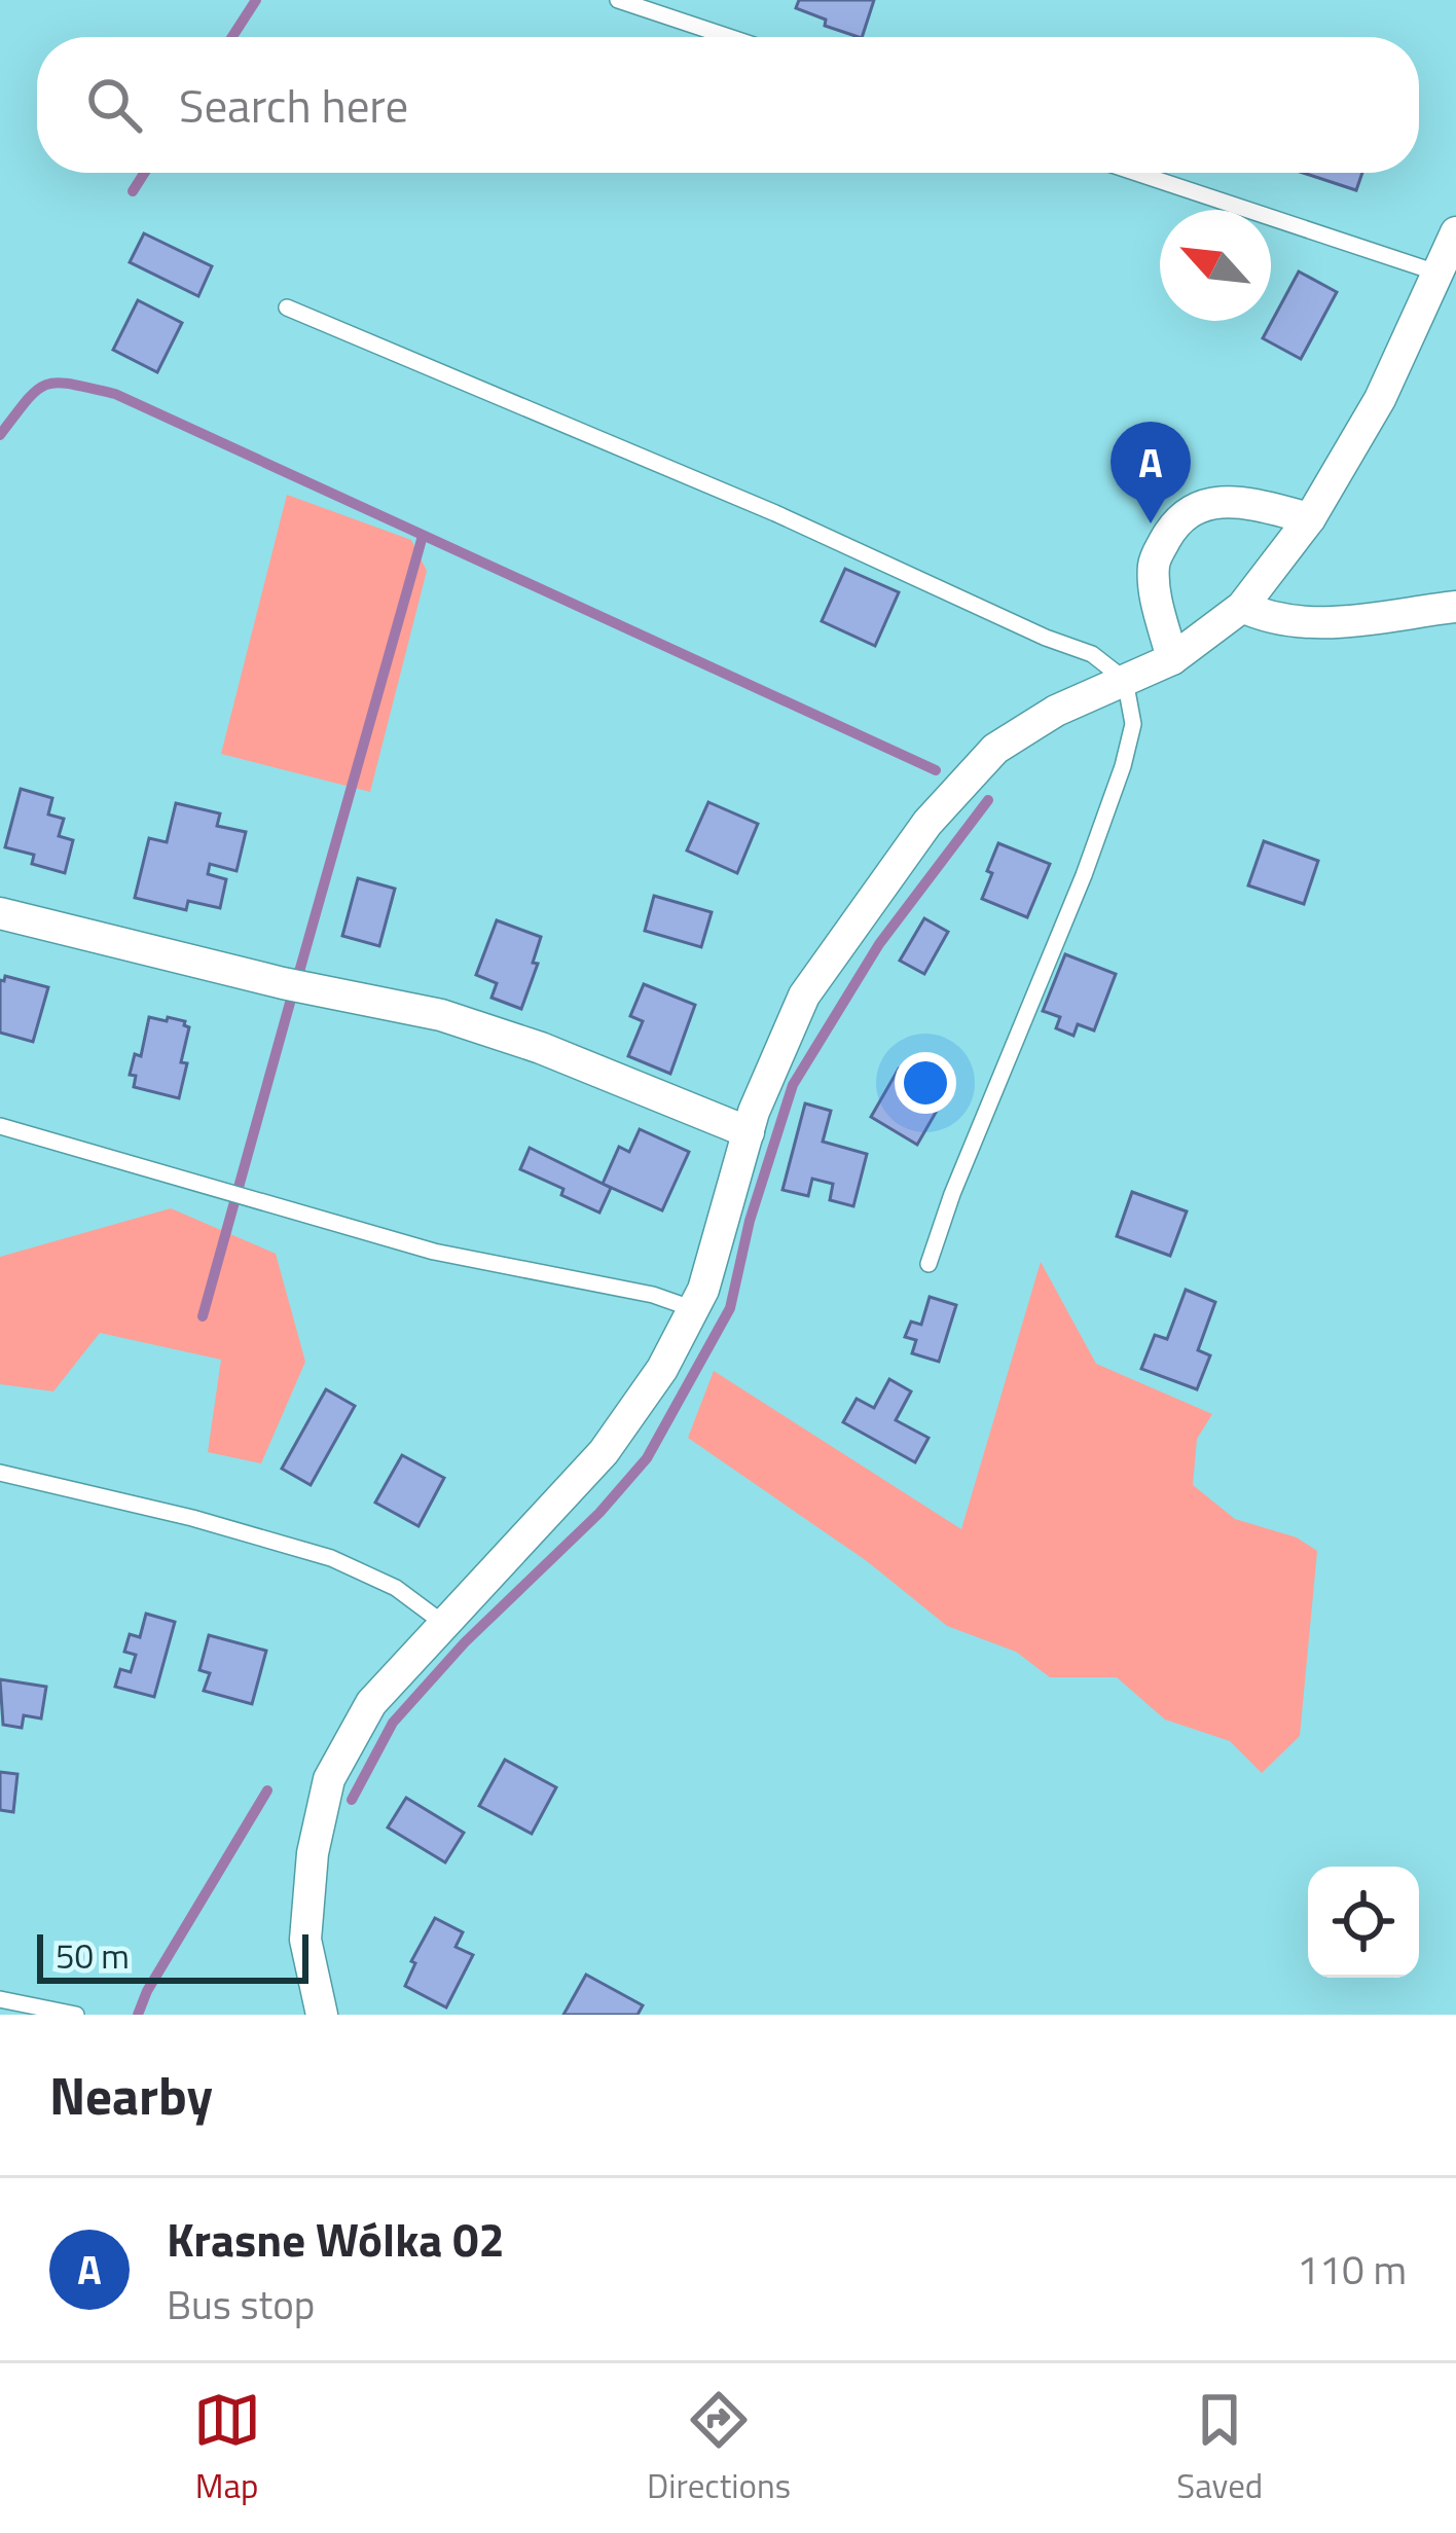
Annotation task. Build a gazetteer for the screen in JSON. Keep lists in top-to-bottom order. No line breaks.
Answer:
{"scale_bar":"50 m","north":"top left","page":{"search":"Search here","pins":"A","scale":"50 m","heading":"Nearby","list":[{"mark":"A","name":"Krasne Wólka 02","note":"Bus stop","value":"110 m"}],"nav":["Map","Directions","Saved"]}}
